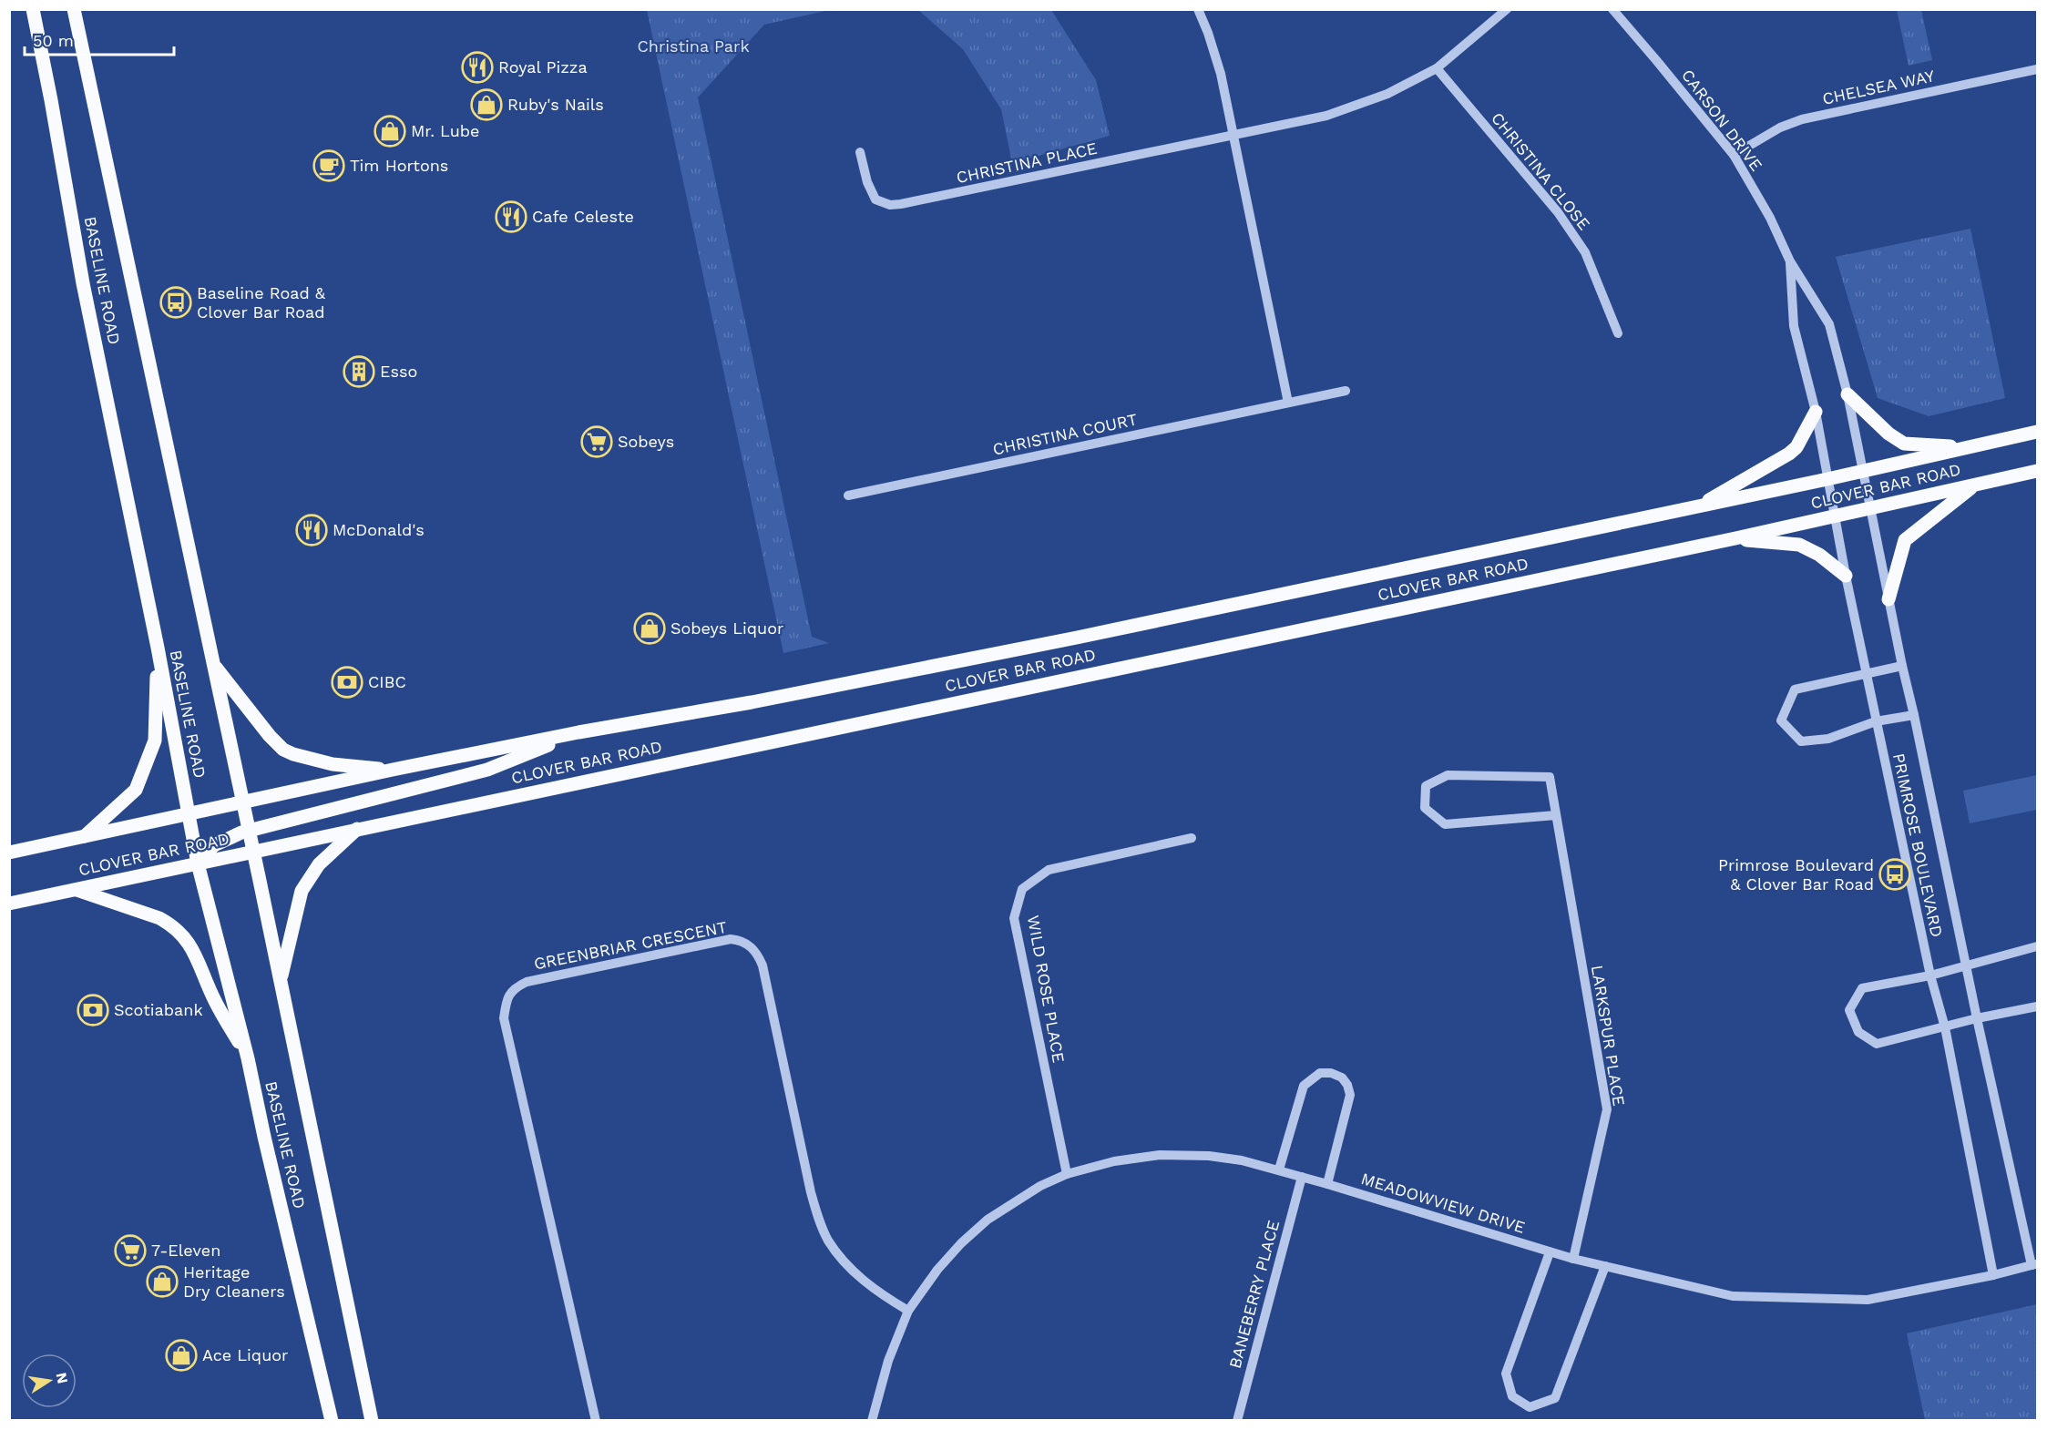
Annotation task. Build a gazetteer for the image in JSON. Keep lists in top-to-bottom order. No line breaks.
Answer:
{"streets":{"main road":["BASELINE ROAD","CLOVER BAR ROAD"],"street":["CHELSEA WAY","CARSON DRIVE","CHRISTINA PLACE","CHRISTINA CLOSE","CHRISTINA COURT","PRIMROSE BOULEVARD","GREENBRIAR CRESCENT","WILD ROSE PLACE","LARKSPUR PLACE","MEADOWVIEW DRIVE","BANEBERRY PLACE"]},"crossings":[["CHELSEA WAY","CARSON DRIVE"],["CARSON DRIVE","CLOVER BAR ROAD"],["CARSON DRIVE","PRIMROSE BOULEVARD"],["CHRISTINA PLACE","CHRISTINA CLOSE"],["BASELINE ROAD","CLOVER BAR ROAD"],["CLOVER BAR ROAD","PRIMROSE BOULEVARD"],["PRIMROSE BOULEVARD","MEADOWVIEW DRIVE"],["GREENBRIAR CRESCENT","MEADOWVIEW DRIVE"],["WILD ROSE PLACE","MEADOWVIEW DRIVE"],["LARKSPUR PLACE","MEADOWVIEW DRIVE"],["MEADOWVIEW DRIVE","BANEBERRY PLACE"]],"parks":["Christina Park"],"places":{"restaurant":["Royal Pizza","Cafe Celeste","McDonald's"],"shop":["Ruby's Nails","Mr. Lube","Sobeys Liquor","Heritage Dry Cleaners","Ace Liquor"],"cafe":["Tim Hortons"],"bus stop":["Baseline Road & Clover Bar Road","Primrose Boulevard & Clover Bar Road"],"building":["Esso"],"supermarket":["Sobeys","7-Eleven"],"bank":["CIBC","Scotiabank"]},"scale_bar":"50 m","north":"right"}
